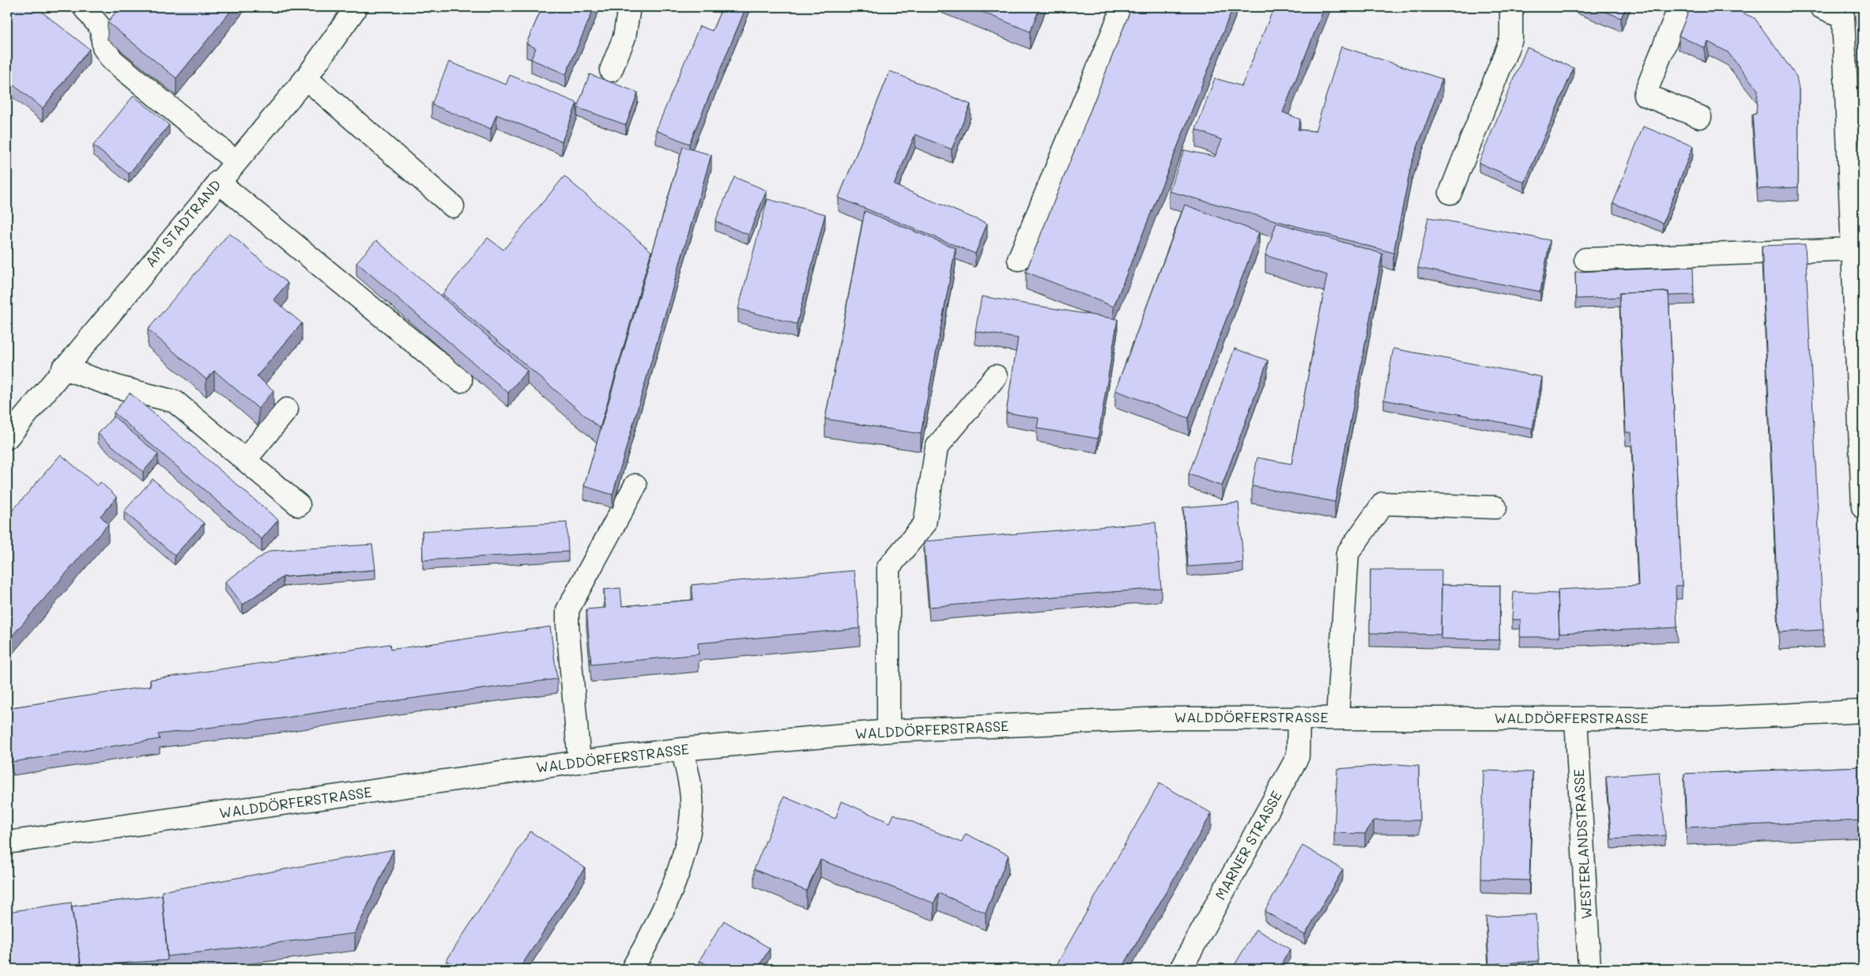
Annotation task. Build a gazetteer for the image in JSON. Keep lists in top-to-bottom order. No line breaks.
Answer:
{"streets":{"street":["AM STADTRAND","WALDDÖRFERSTRASSE","WESTERLANDSTRASSE","MARNER STRASSE"]},"crossings":[["WALDDÖRFERSTRASSE","WESTERLANDSTRASSE"],["WALDDÖRFERSTRASSE","MARNER STRASSE"]]}
